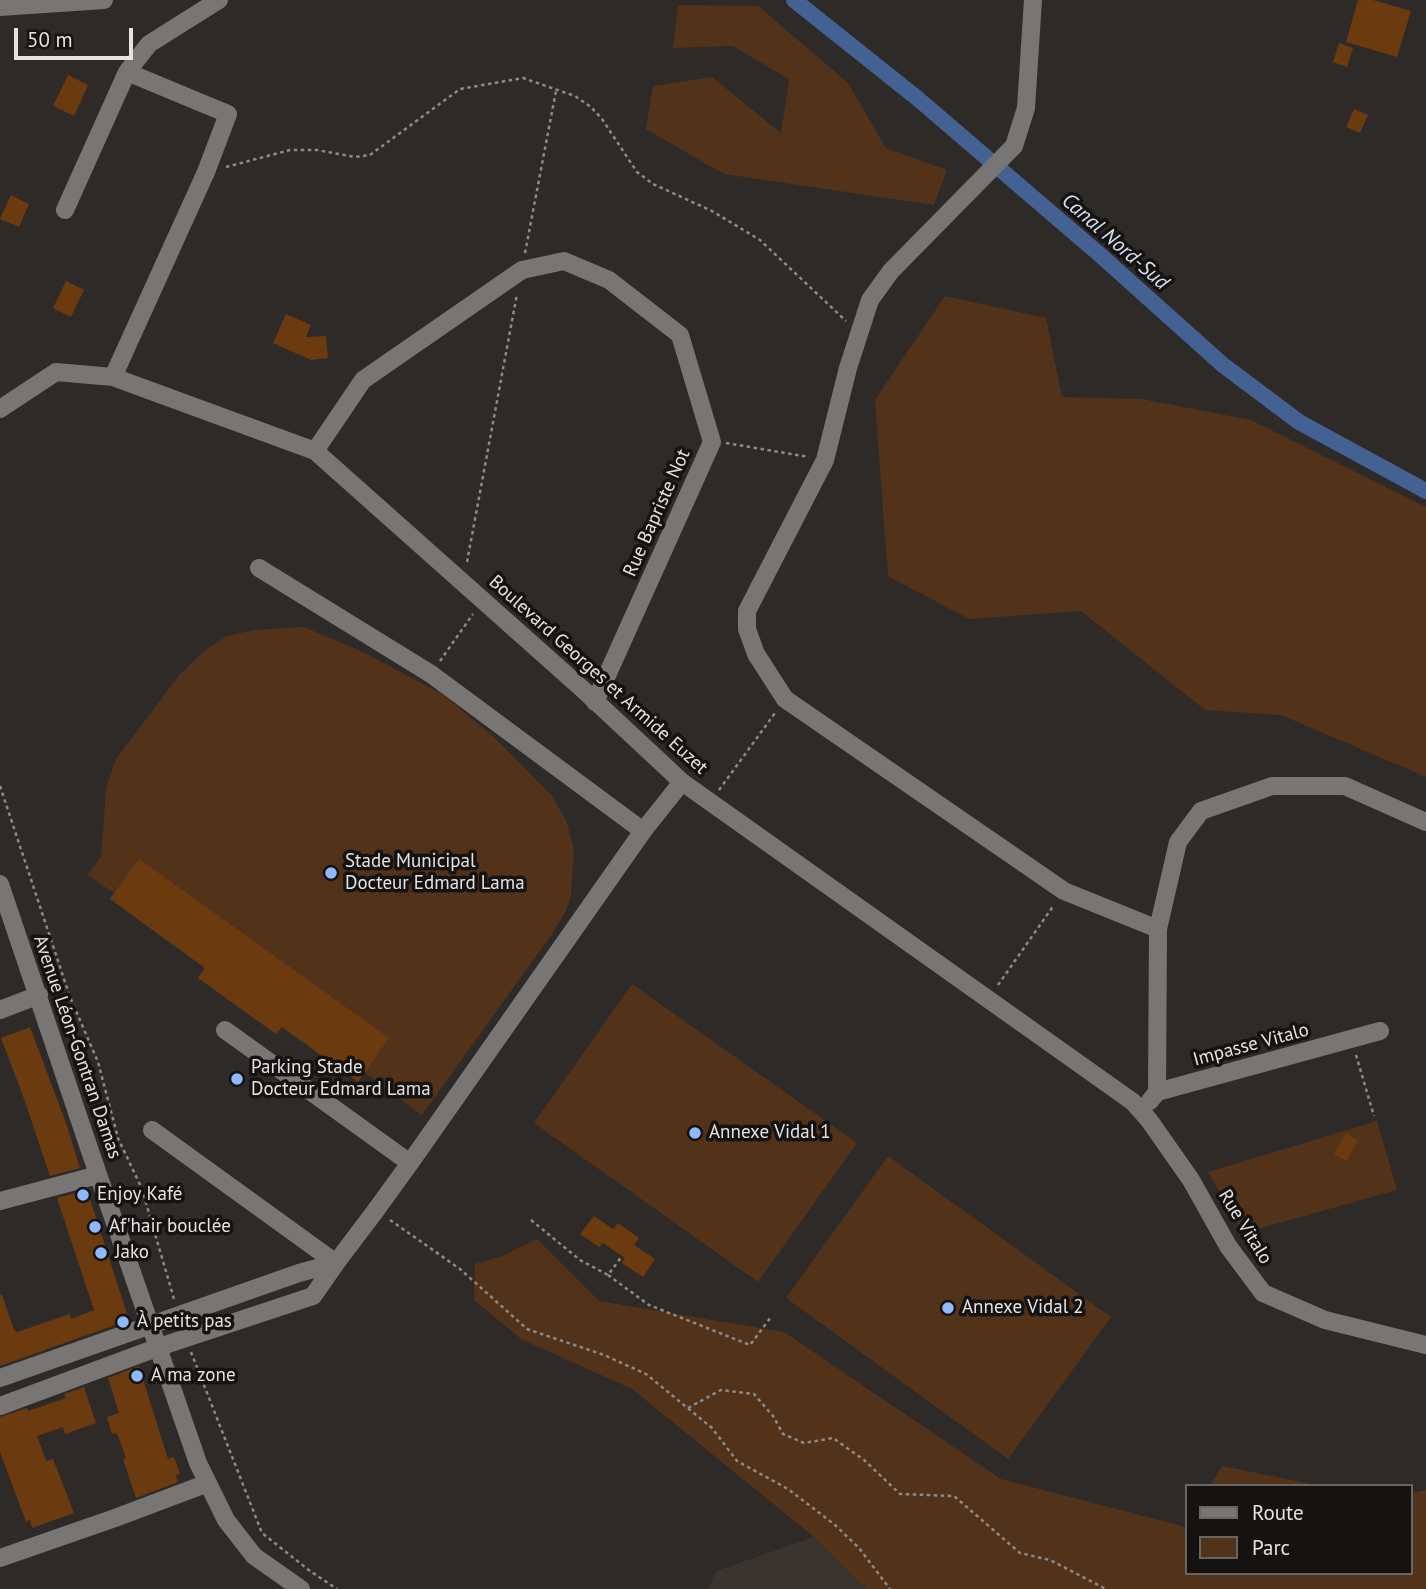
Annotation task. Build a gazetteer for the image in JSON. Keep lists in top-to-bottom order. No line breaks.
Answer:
{"streets":{"street":["Rue Bapriste Not","Boulevard Georges et Armide Euzet","Impasse Vitalo","Avenue Léon-Gontran Damas","Rue Vitalo"]},"crossings":[["Rue Bapriste Not","Boulevard Georges et Armide Euzet"],["Boulevard Georges et Armide Euzet","Rue Vitalo"]],"water":["Canal Nord-Sud"],"places":["Stade Municipal Docteur Edmard Lama","Parking Stade Docteur Edmard Lama","Annexe Vidal 1","Enjoy Kafé","Af'hair bouclée","Jako","Annexe Vidal 2","À petits pas","A ma zone"],"legend":["Route","Parc"],"scale_bar":"50 m"}
